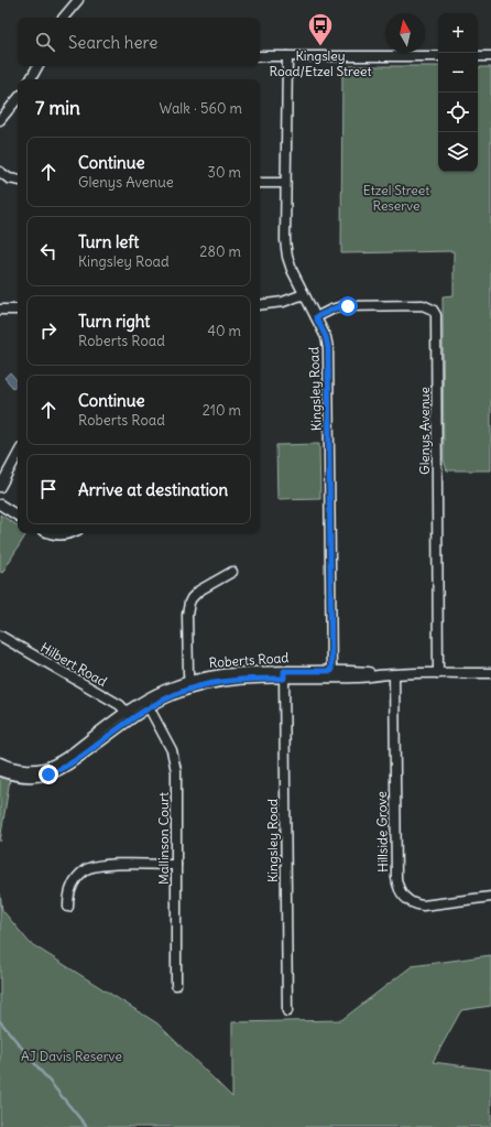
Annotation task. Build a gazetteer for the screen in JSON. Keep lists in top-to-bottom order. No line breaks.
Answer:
{"streets":{"street":["Kingsley Road","Glenys Avenue","Roberts Road","Hilbert Road","Hillside Grove","Mallinson Court"]},"crossings":[["Kingsley Road","Glenys Avenue"],["Kingsley Road","Roberts Road"],["Glenys Avenue","Roberts Road"],["Roberts Road","Hilbert Road"],["Roberts Road","Hillside Grove"],["Roberts Road","Mallinson Court"]],"parks":["Etzel Street Reserve","AJ Davis Reserve"],"places":{"bus stop":["Kingsley Road/Etzel Street"]},"north":"top","page":{"map_buttons":["+","−"],"search":"Search here","heading":["7 min","Walk · 560 m"],"list":[["Continue","Glenys Avenue","30 m"],["Turn left","Kingsley Road","280 m"],["Turn right","Roberts Road","40 m"],["Continue","Roberts Road","210 m"],"Arrive at destination"]}}
